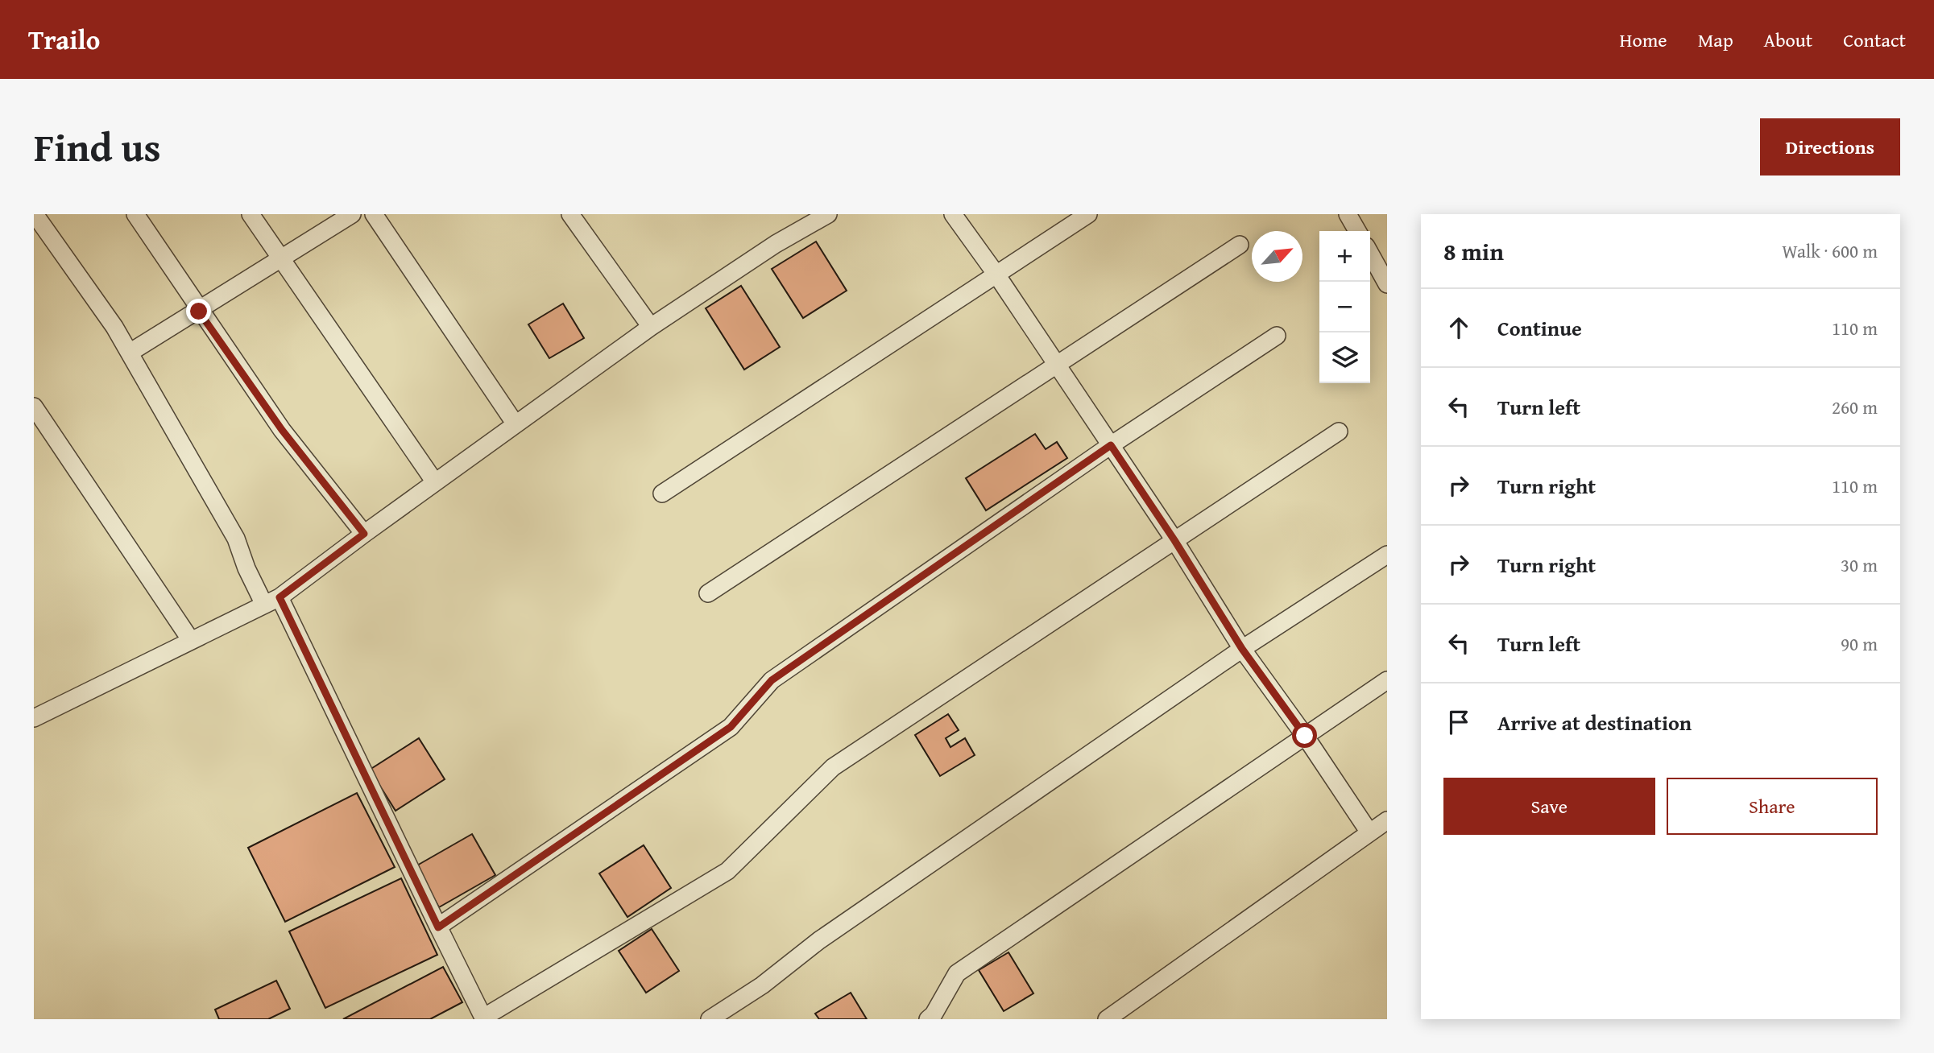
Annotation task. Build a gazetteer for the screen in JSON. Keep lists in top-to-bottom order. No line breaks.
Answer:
{"north":"top right","page":{"header":"Trailo","nav":["Home","Map","About","Contact"],"title":"Find us","buttons":["Directions",["Save","Share"]],"heading":["8 min","Walk · 600 m"],"map_buttons":["+","−"],"list":[["Continue","110 m"],["Turn left","260 m"],["Turn right","110 m"],["Turn right","30 m"],["Turn left","90 m"],"Arrive at destination"]}}
